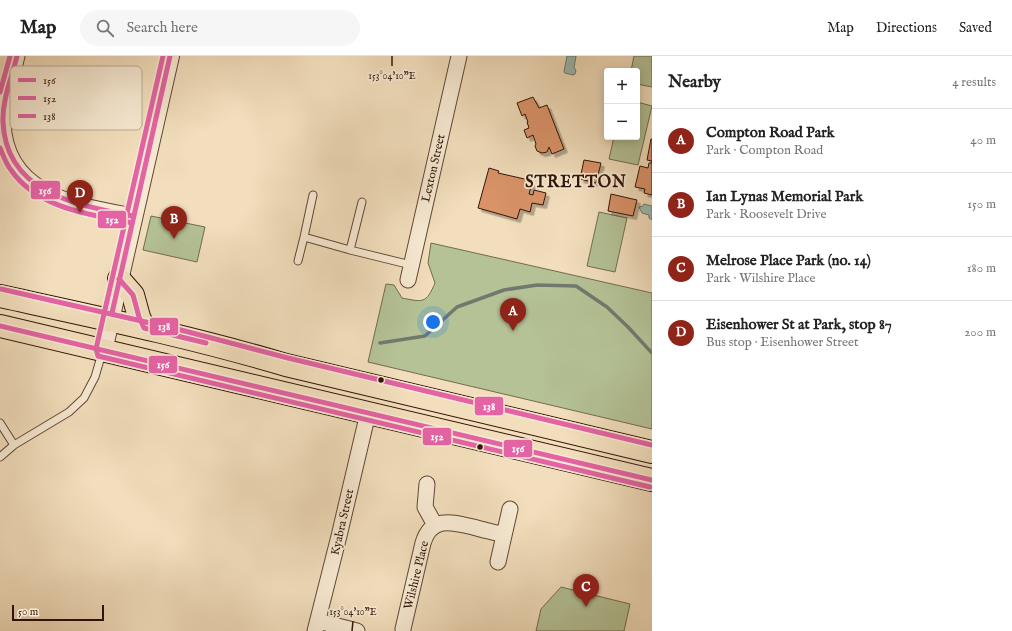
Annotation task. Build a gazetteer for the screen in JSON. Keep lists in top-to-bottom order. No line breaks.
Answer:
{"streets":{"street":["Lexton Street","Kyabra Street","Wilshire Place"]},"districts":["STRETTON"],"lines":["transit line 156","transit line 152","transit line 138"],"legend":["156","152","138"],"scale_bar":"50 m","page":{"header":"Map","search":"Search here","nav":["Map","Directions","Saved"],"heading":["Nearby","4 results"],"map_buttons":["+","−"],"list":[{"mark":"A","name":"Compton Road Park","note":"Park · Compton Road","value":"40 m"},{"mark":"B","name":"Ian Lynas Memorial Park","note":"Park · Roosevelt Drive","value":"150 m"},{"mark":"C","name":"Melrose Place Park (no. 14)","note":"Park · Wilshire Place","value":"180 m"},{"mark":"D","name":"Eisenhower St at Park, stop 87","note":"Bus stop · Eisenhower Street","value":"200 m"}],"pins":["D","B","A","C"],"scale":"50 m"},"coordinates":["153°04'10\"E"]}
